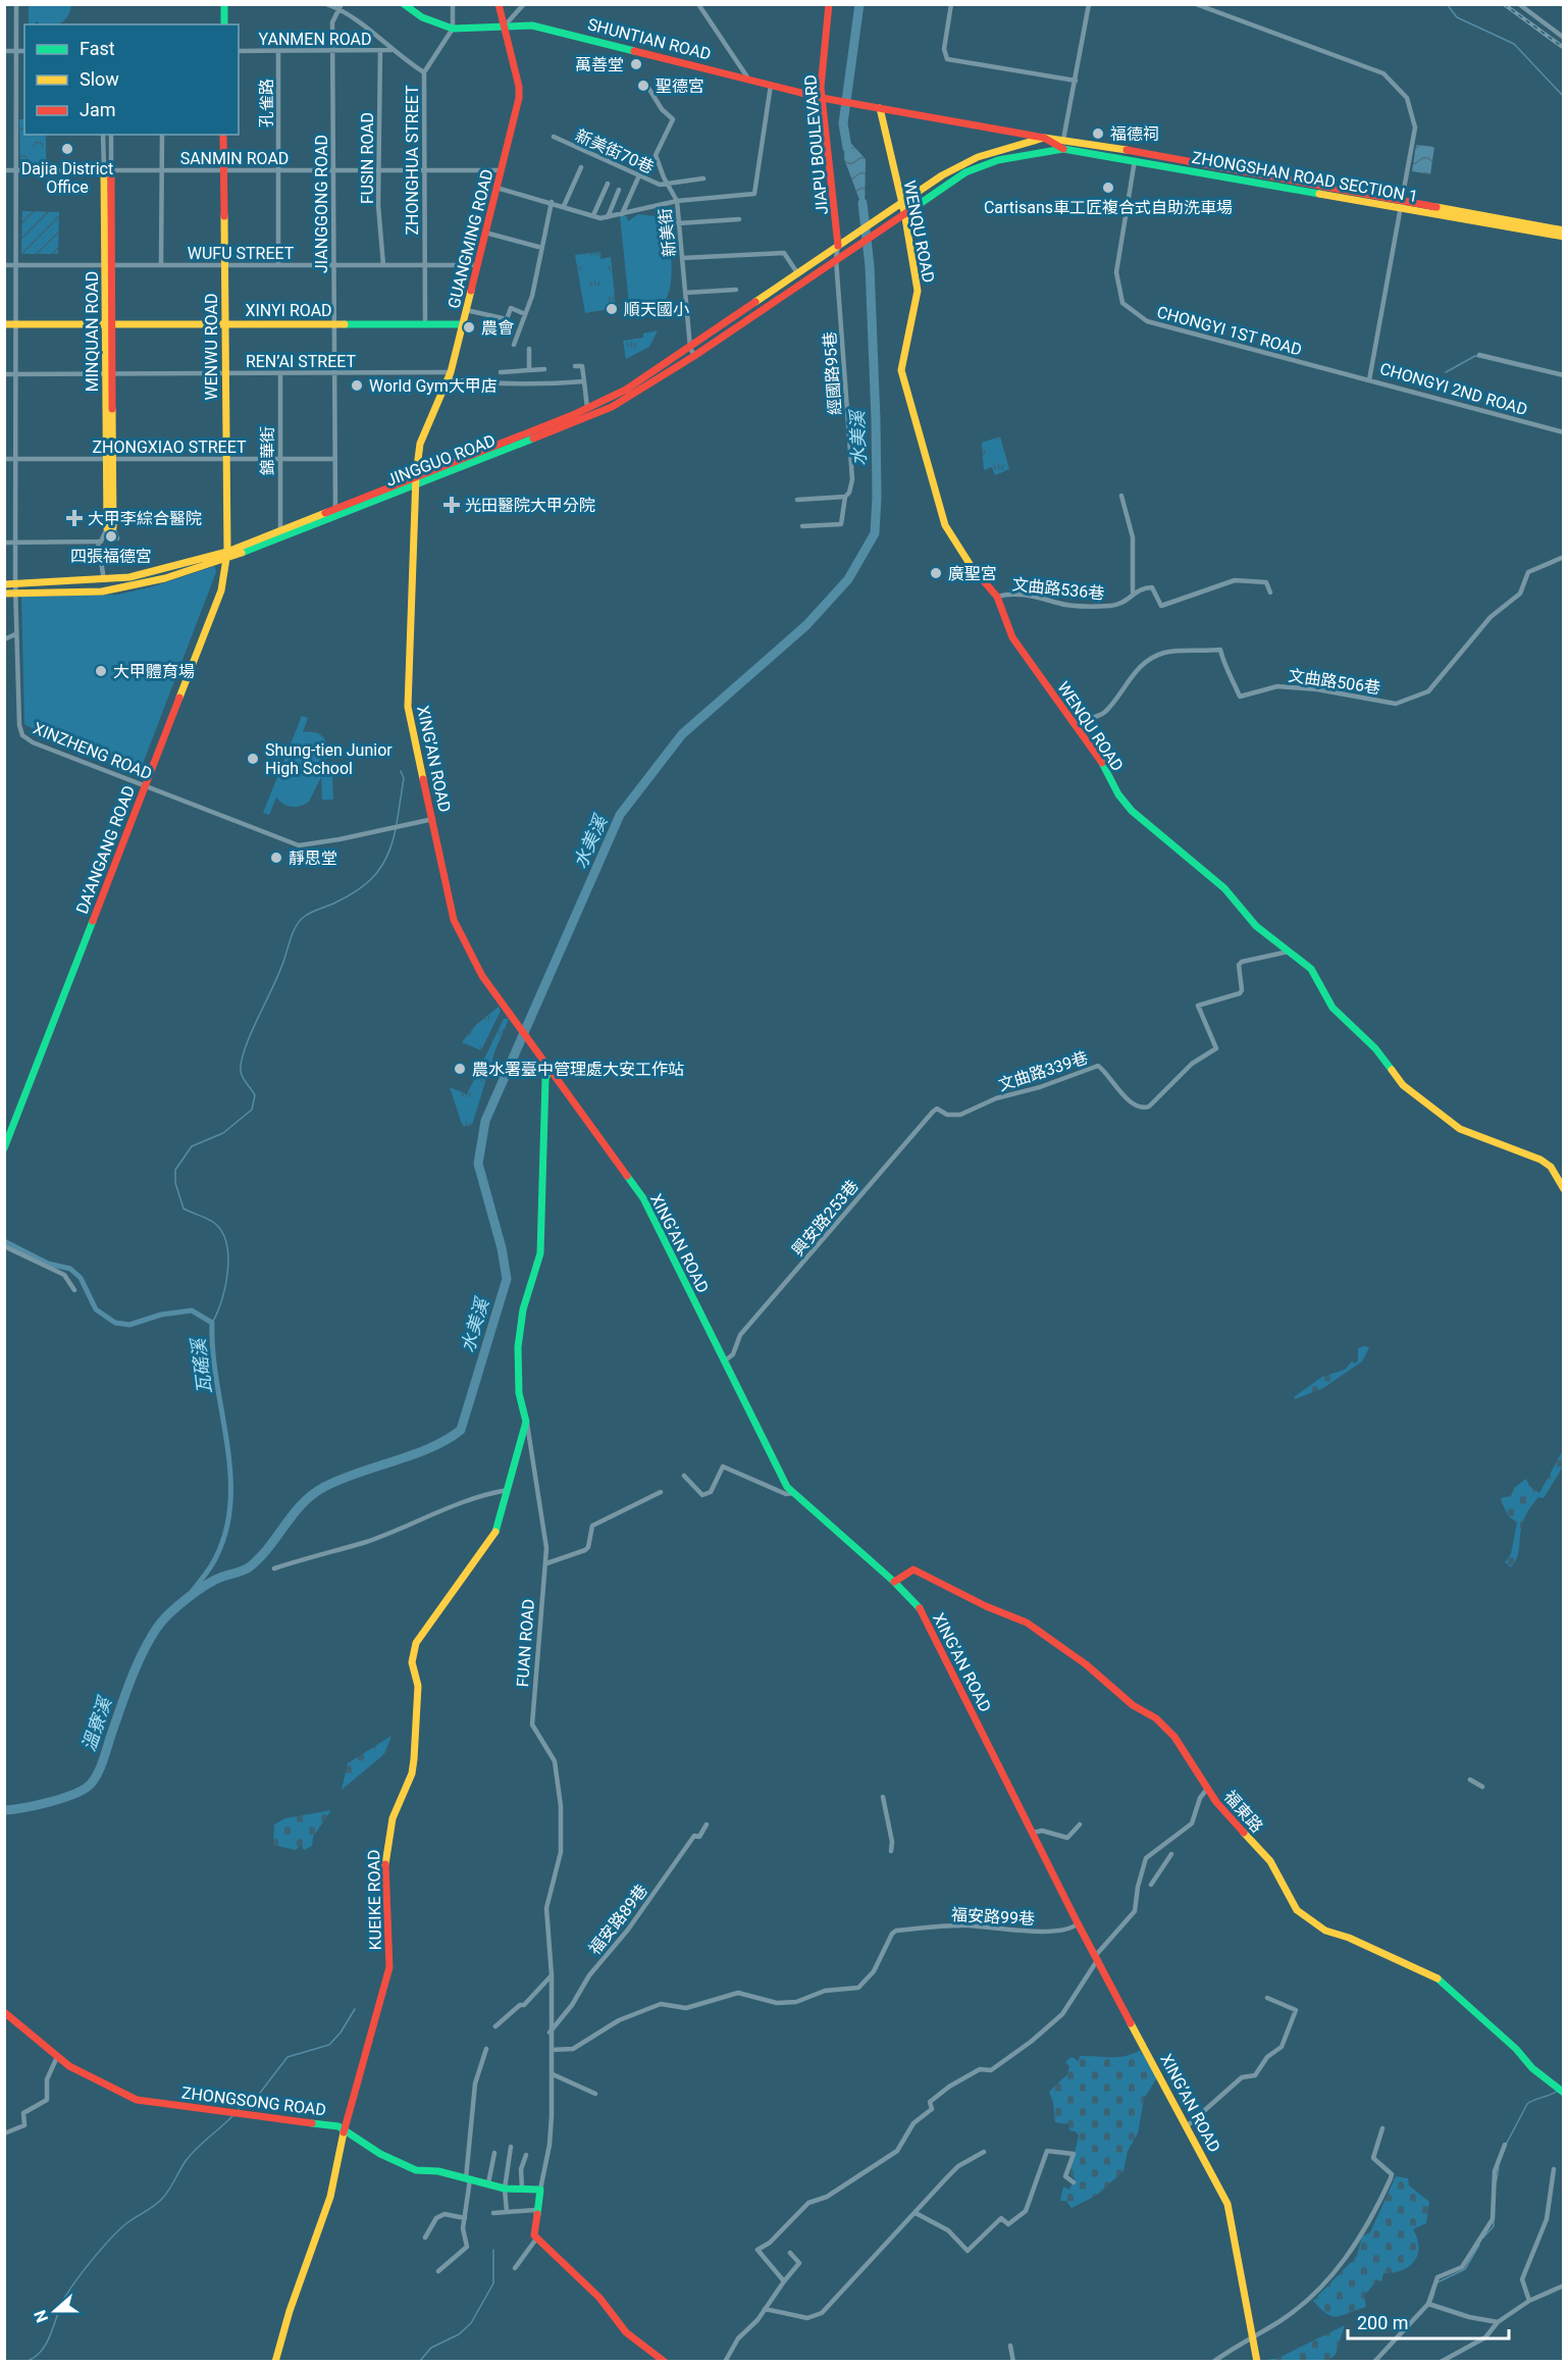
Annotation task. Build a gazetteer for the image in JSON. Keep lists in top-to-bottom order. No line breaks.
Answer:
{"streets":{"street":["YANMEN ROAD","SHUNTIAN ROAD","孔雀路","JIAPU BOULEVARD","新美街70巷","SANMIN ROAD","FUSIN ROAD","ZHONGHUA STREET","ZHONGSHAN ROAD SECTION 1","JIANGGONG ROAD","WENQU ROAD","新美街","GUANGMING ROAD","WUFU STREET","XINYI ROAD","CHONGYI 1ST ROAD","MINQUAN ROAD","WENWU ROAD","REN’AI STREET","經國路95巷","CHONGYI 2ND ROAD","ZHONGXIAO STREET","錦華街","JINGGUO ROAD","文曲路536巷","文曲路506巷","XINZHENG ROAD","XING’AN ROAD","DA’ANGANG ROAD","文曲路339巷","興安路253巷","FUAN ROAD","福東路","KUEIKE ROAD","福安路99巷","福安路89巷","ZHONGSONG ROAD"]},"crossings":[["YANMEN ROAD","孔雀路"],["YANMEN ROAD","FUSIN ROAD"],["YANMEN ROAD","JIANGGONG ROAD"],["SHUNTIAN ROAD","ZHONGHUA STREET"],["SHUNTIAN ROAD","GUANGMING ROAD"],["孔雀路","SANMIN ROAD"],["孔雀路","WUFU STREET"],["JIAPU BOULEVARD","ZHONGSHAN ROAD SECTION 1"],["JIAPU BOULEVARD","經國路95巷"],["JIAPU BOULEVARD","JINGGUO ROAD"],["新美街70巷","新美街"],["SANMIN ROAD","FUSIN ROAD"],["SANMIN ROAD","ZHONGHUA STREET"],["SANMIN ROAD","JIANGGONG ROAD"],["SANMIN ROAD","GUANGMING ROAD"],["SANMIN ROAD","MINQUAN ROAD"],["SANMIN ROAD","WENWU ROAD"],["SANMIN ROAD","XINZHENG ROAD"],["FUSIN ROAD","WUFU STREET"],["ZHONGHUA STREET","WUFU STREET"],["ZHONGHUA STREET","XINYI ROAD"],["ZHONGSHAN ROAD SECTION 1","WENQU ROAD"],["ZHONGSHAN ROAD SECTION 1","CHONGYI 1ST ROAD"],["ZHONGSHAN ROAD SECTION 1","CHONGYI 2ND ROAD"],["JIANGGONG ROAD","WUFU STREET"],["JIANGGONG ROAD","XINYI ROAD"],["JIANGGONG ROAD","REN’AI STREET"],["JIANGGONG ROAD","ZHONGXIAO STREET"],["JIANGGONG ROAD","JINGGUO ROAD"],["WENQU ROAD","JINGGUO ROAD"],["WENQU ROAD","文曲路536巷"],["WENQU ROAD","文曲路506巷"],["WENQU ROAD","文曲路339巷"],["新美街","JINGGUO ROAD"],["GUANGMING ROAD","WUFU STREET"],["GUANGMING ROAD","XINYI ROAD"],["GUANGMING ROAD","REN’AI STREET"],["GUANGMING ROAD","JINGGUO ROAD"],["GUANGMING ROAD","XING’AN ROAD"],["WUFU STREET","MINQUAN ROAD"],["WUFU STREET","WENWU ROAD"],["WUFU STREET","XINZHENG ROAD"],["XINYI ROAD","MINQUAN ROAD"],["XINYI ROAD","WENWU ROAD"],["XINYI ROAD","XINZHENG ROAD"],["CHONGYI 1ST ROAD","CHONGYI 2ND ROAD"],["MINQUAN ROAD","REN’AI STREET"],["MINQUAN ROAD","ZHONGXIAO STREET"],["WENWU ROAD","REN’AI STREET"],["WENWU ROAD","ZHONGXIAO STREET"],["WENWU ROAD","JINGGUO ROAD"],["WENWU ROAD","DA’ANGANG ROAD"],["REN’AI STREET","錦華街"],["REN’AI STREET","XINZHENG ROAD"],["經國路95巷","JINGGUO ROAD"],["ZHONGXIAO STREET","錦華街"],["ZHONGXIAO STREET","XINZHENG ROAD"],["錦華街","JINGGUO ROAD"],["JINGGUO ROAD","XINZHENG ROAD"],["JINGGUO ROAD","XING’AN ROAD"],["JINGGUO ROAD","DA’ANGANG ROAD"],["XINZHENG ROAD","XING’AN ROAD"],["XINZHENG ROAD","DA’ANGANG ROAD"],["XING’AN ROAD","興安路253巷"],["XING’AN ROAD","FUAN ROAD"],["XING’AN ROAD","福東路"],["XING’AN ROAD","福安路99巷"],["文曲路339巷","興安路253巷"],["FUAN ROAD","KUEIKE ROAD"],["FUAN ROAD","福安路99巷"],["FUAN ROAD","福安路89巷"],["FUAN ROAD","ZHONGSONG ROAD"],["KUEIKE ROAD","ZHONGSONG ROAD"]],"water":["水美溪","瓦磘溪","溫寮溪"],"places":{"other":["萬善堂","聖德宮","福德祠","Dajia District Office","Cartisans車工匠複合式自助洗車場","順天國小","農會","World Gym大甲店","四張福德宮","廣聖宮","大甲體育場","Shung-tien Junior High School","靜思堂","農水署臺中管理處大安工作站"],"health":["光田醫院大甲分院","大甲李綜合醫院"]},"legend":["Fast","Slow","Jam"],"scale_bar":"200 m","north":"left"}
